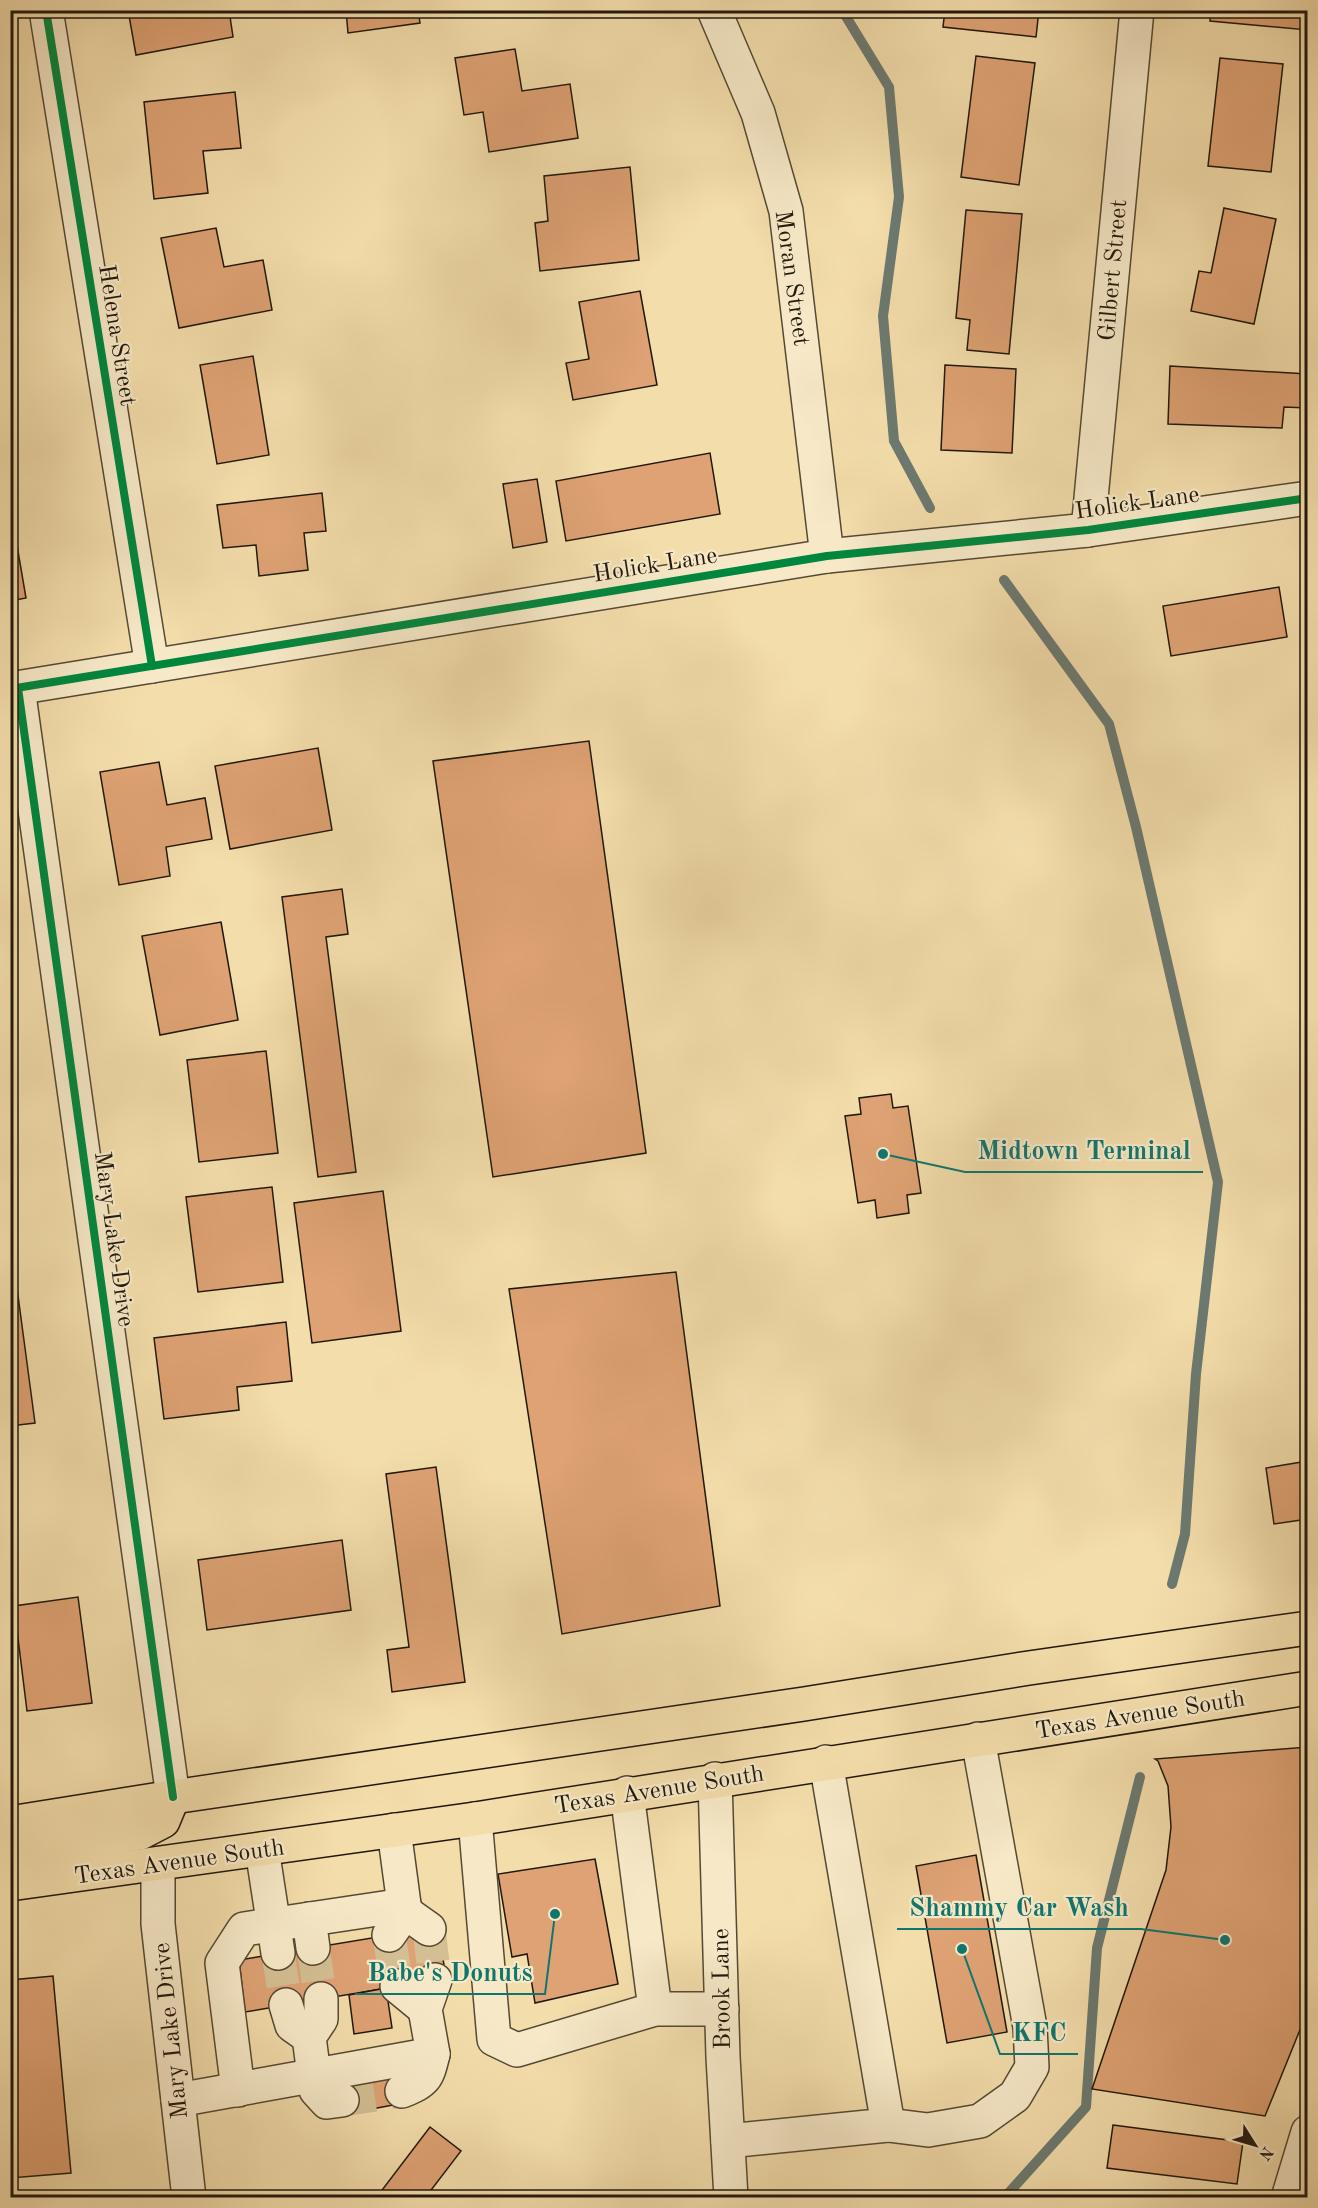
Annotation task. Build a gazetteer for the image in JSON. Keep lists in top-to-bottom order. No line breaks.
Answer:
{"streets":{"main road":["Texas Avenue South"],"street":["Gilbert Street","Moran Street","Helena Street","Holick Lane","Mary Lake Drive","Brook Lane"]},"crossings":[["Gilbert Street","Holick Lane"],["Moran Street","Holick Lane"],["Helena Street","Holick Lane"],["Holick Lane","Mary Lake Drive"],["Mary Lake Drive","Texas Avenue South"],["Texas Avenue South","Brook Lane"]],"places":["Midtown Terminal","Babe's Donuts","Shammy Car Wash","KFC"],"north":"bottom right"}
